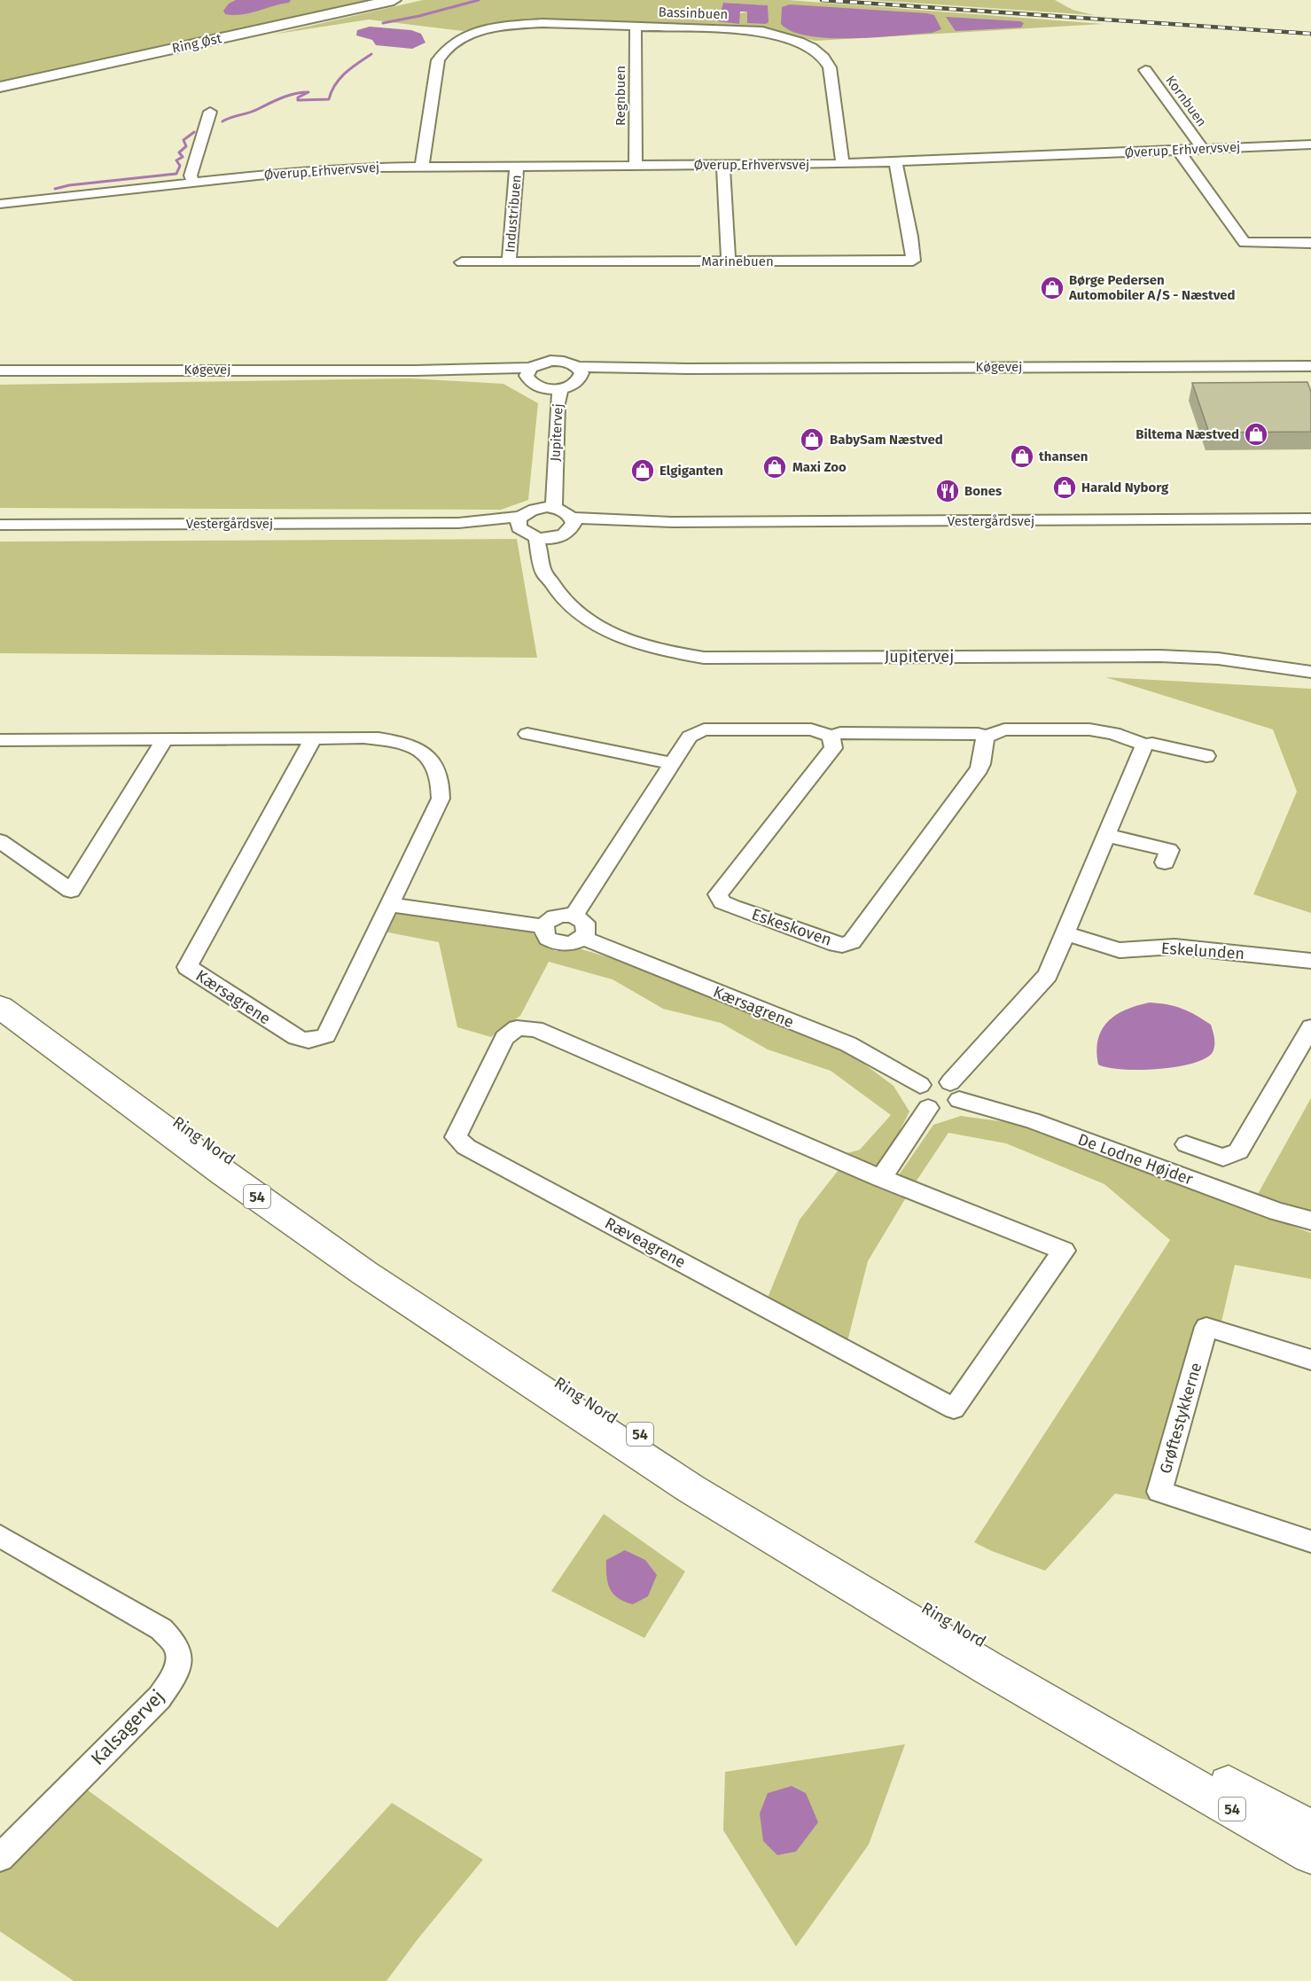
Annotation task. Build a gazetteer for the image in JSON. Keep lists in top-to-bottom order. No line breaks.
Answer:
{"streets":{"highway":["Ring Nord","54"],"main road":["Ring Øst"],"street":["Bassinbuen","Regnbuen","Kornbuen","Øverup Erhvervsvej","Industribuen","Marinebuen","Køgevej","Jupitervej","Vestergårdsvej","Eskeskoven","Eskelunden","Kærsagrene","De Lodne Højder","Ræveagrene","Grøftestykkerne","Kalsagervej"]},"crossings":[["Bassinbuen","Regnbuen"],["Bassinbuen","Øverup Erhvervsvej"],["Regnbuen","Øverup Erhvervsvej"],["Kornbuen","Øverup Erhvervsvej"],["Øverup Erhvervsvej","Industribuen"],["Øverup Erhvervsvej","Marinebuen"],["Industribuen","Marinebuen"],["Kærsagrene","De Lodne Højder"]],"places":{"shop":["Børge Pedersen Automobiler A/S - Næstved","Biltema Næstved","BabySam Næstved","thansen","Maxi Zoo","Elgiganten","Harald Nyborg"],"restaurant":["Bones"]}}
